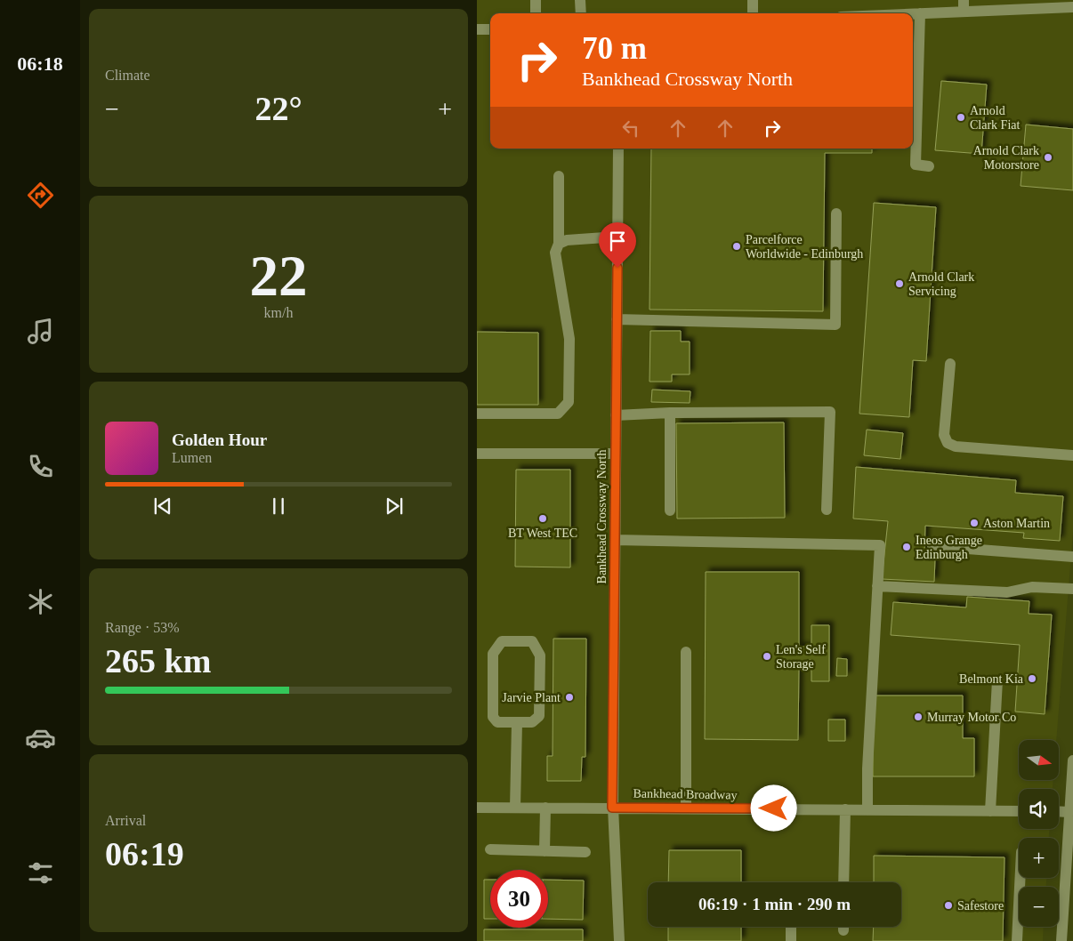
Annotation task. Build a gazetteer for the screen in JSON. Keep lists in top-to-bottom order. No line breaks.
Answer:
{"streets":{"street":["Bankhead Crossway North","Bankhead Broadway"]},"crossings":[["Bankhead Crossway North","Bankhead Broadway"]],"places":["Arnold Clark Fiat","Arnold Clark Motorstore","Parcelforce Worldwide - Edinburgh","Arnold Clark Servicing","BT West TEC","Aston Martin","Ineos Grange Edinburgh","Len's Self Storage","Belmont Kia","Jarvie Plant","Murray Motor Co","Safestore"],"north":"right","page":{"tabs":"06:18","tile":["Climate",["22","km/h"],["Range · 53%","265 km"],["Arrival","06:19"]],"turn":["70 m","Bankhead Crossway North"],"heat":["−","22°","+"],"song":["Golden Hour","Lumen"],"map_buttons":["+","−"],"limit":"30","trip":"06:19 · 1 min · 290 m"}}
